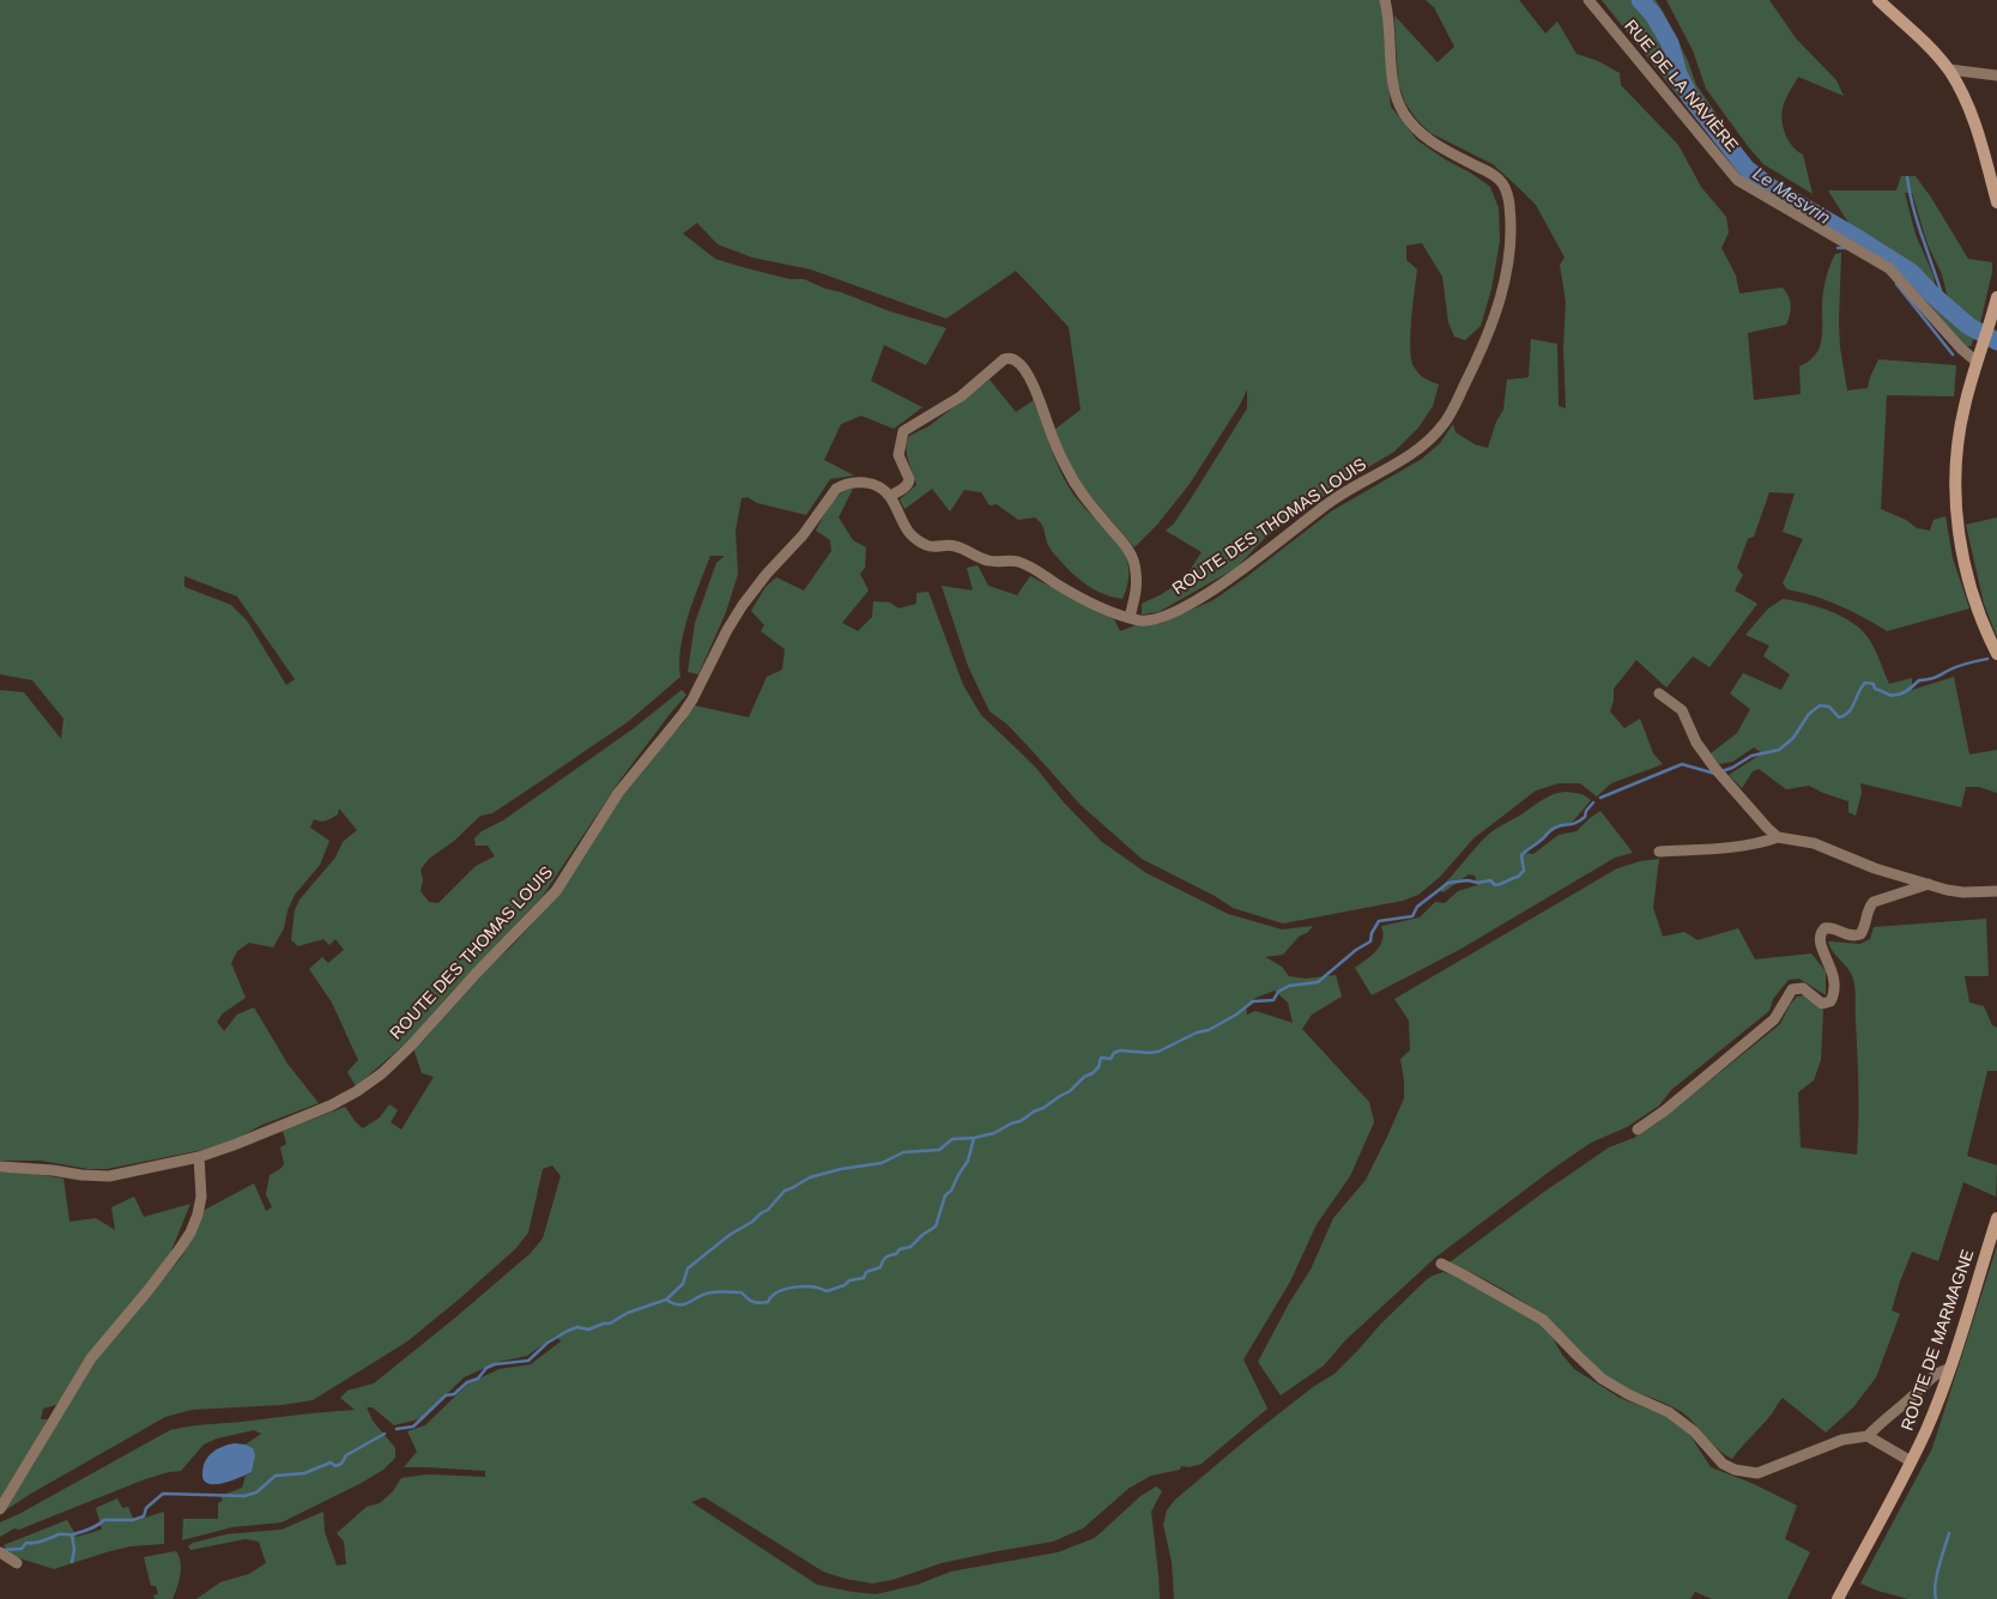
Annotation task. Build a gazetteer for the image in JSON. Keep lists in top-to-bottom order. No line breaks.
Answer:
{"streets":{"main road":["ROUTE DE MARMAGNE"],"street":["RUE DE LA NAVIÈRE","ROUTE DES THOMAS LOUIS"]},"water":["Le Mesvrin"]}
